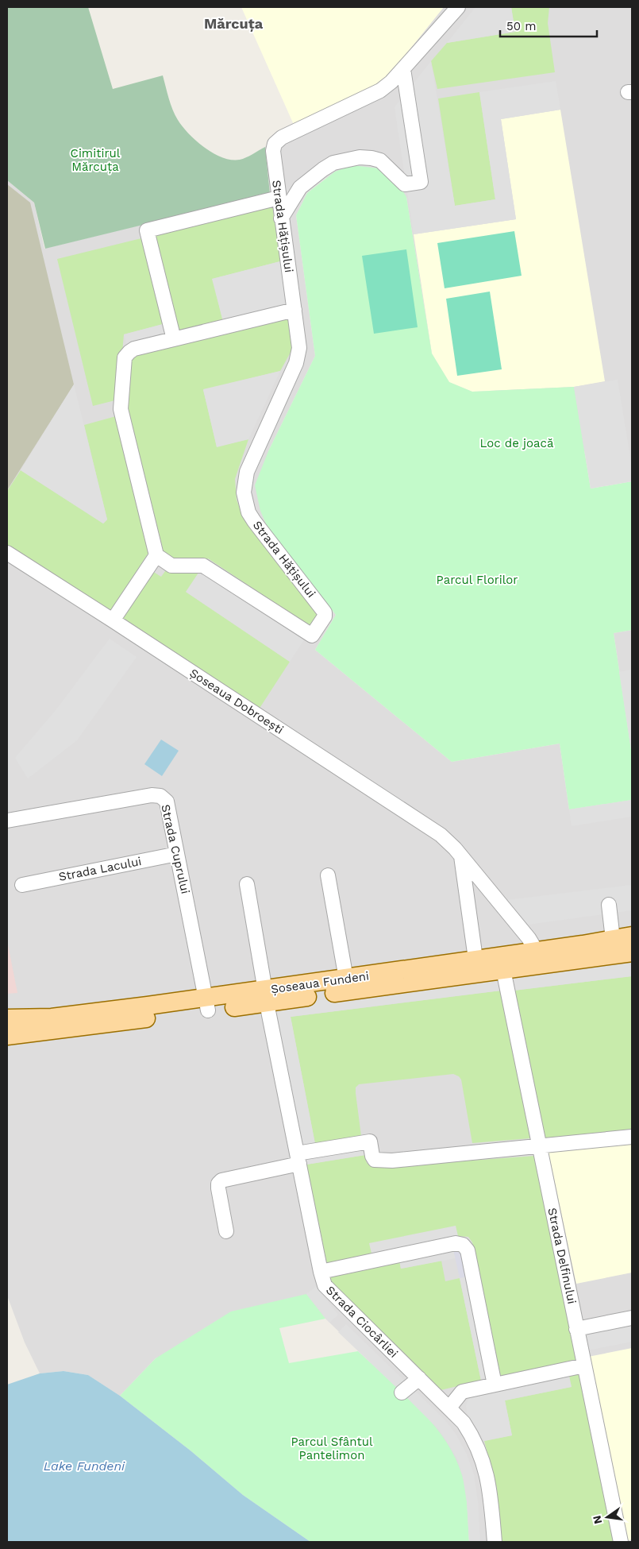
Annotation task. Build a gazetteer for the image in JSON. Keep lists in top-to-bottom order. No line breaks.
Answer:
{"streets":{"main road":["Șoseaua Fundeni"],"street":["Strada Hățișului","Șoseaua Dobroești","Strada Cuprului","Strada Lacului","Strada Delfinului","Strada Ciocârliei"]},"crossings":[["Șoseaua Dobroești","Șoseaua Fundeni"],["Strada Cuprului","Strada Lacului"],["Strada Cuprului","Șoseaua Fundeni"],["Șoseaua Fundeni","Strada Delfinului"],["Șoseaua Fundeni","Strada Ciocârliei"]],"districts":["Mărcuța"],"water":["Lake Fundeni"],"parks":["Cimitirul Mărcuța","Loc de joacă","Parcul Florilor","Parcul Sfântul Pantelimon"],"scale_bar":"50 m","north":"left"}
